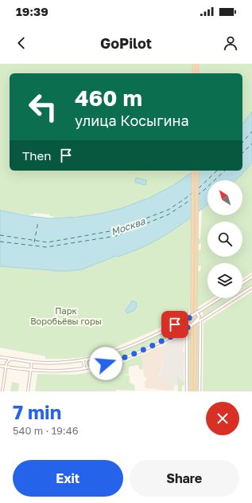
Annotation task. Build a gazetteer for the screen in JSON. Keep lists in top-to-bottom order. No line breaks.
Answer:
{"water":["Москва"],"parks":["Парк Воробьёвы горы"],"north":"top left","page":{"status":"19:39","header":"GoPilot","turn":["460 m","улица Косыгина"],"then":"Then","heading":["7 min","540 m · 19:46"],"buttons":["Exit","Share"]}}
